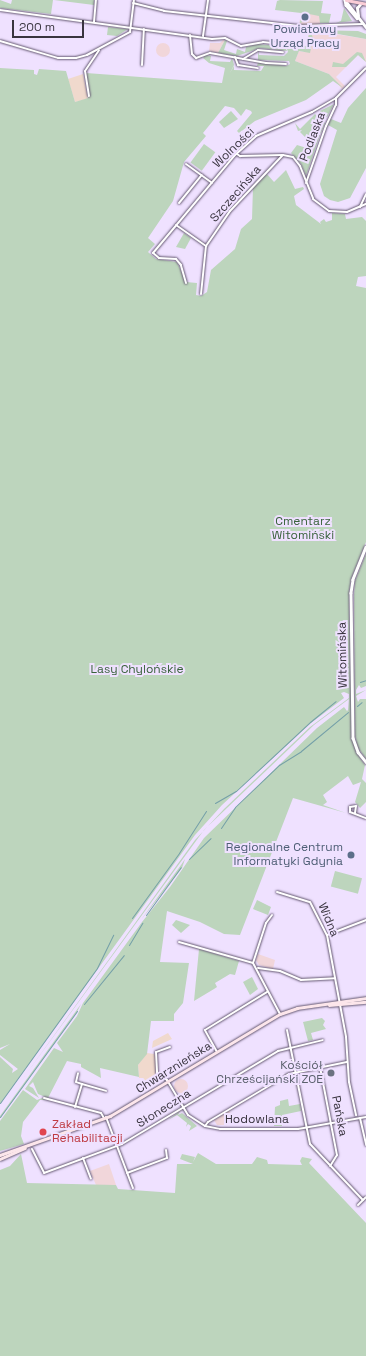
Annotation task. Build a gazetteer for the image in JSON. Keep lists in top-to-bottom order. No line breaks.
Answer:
{"streets":{"main road":["Chwarznieńska"],"street":["Podlaska","Wolności","Szczecińska","Witomińska","Widna","Słoneczna","Pańska","Hodowlana"]},"crossings":[["Podlaska","Wolności"],["Widna","Chwarznieńska"],["Chwarznieńska","Hodowlana"],["Słoneczna","Hodowlana"],["Pańska","Hodowlana"]],"parks":["Cmentarz Witomiński","Lasy Chylońskie"],"places":["Powiatowy Urząd Pracy","Regionalne Centrum Informatyki Gdynia","Kościół Chrześcijański ZOE","Zakład Rehabilitacji"],"scale_bar":"200 m"}
